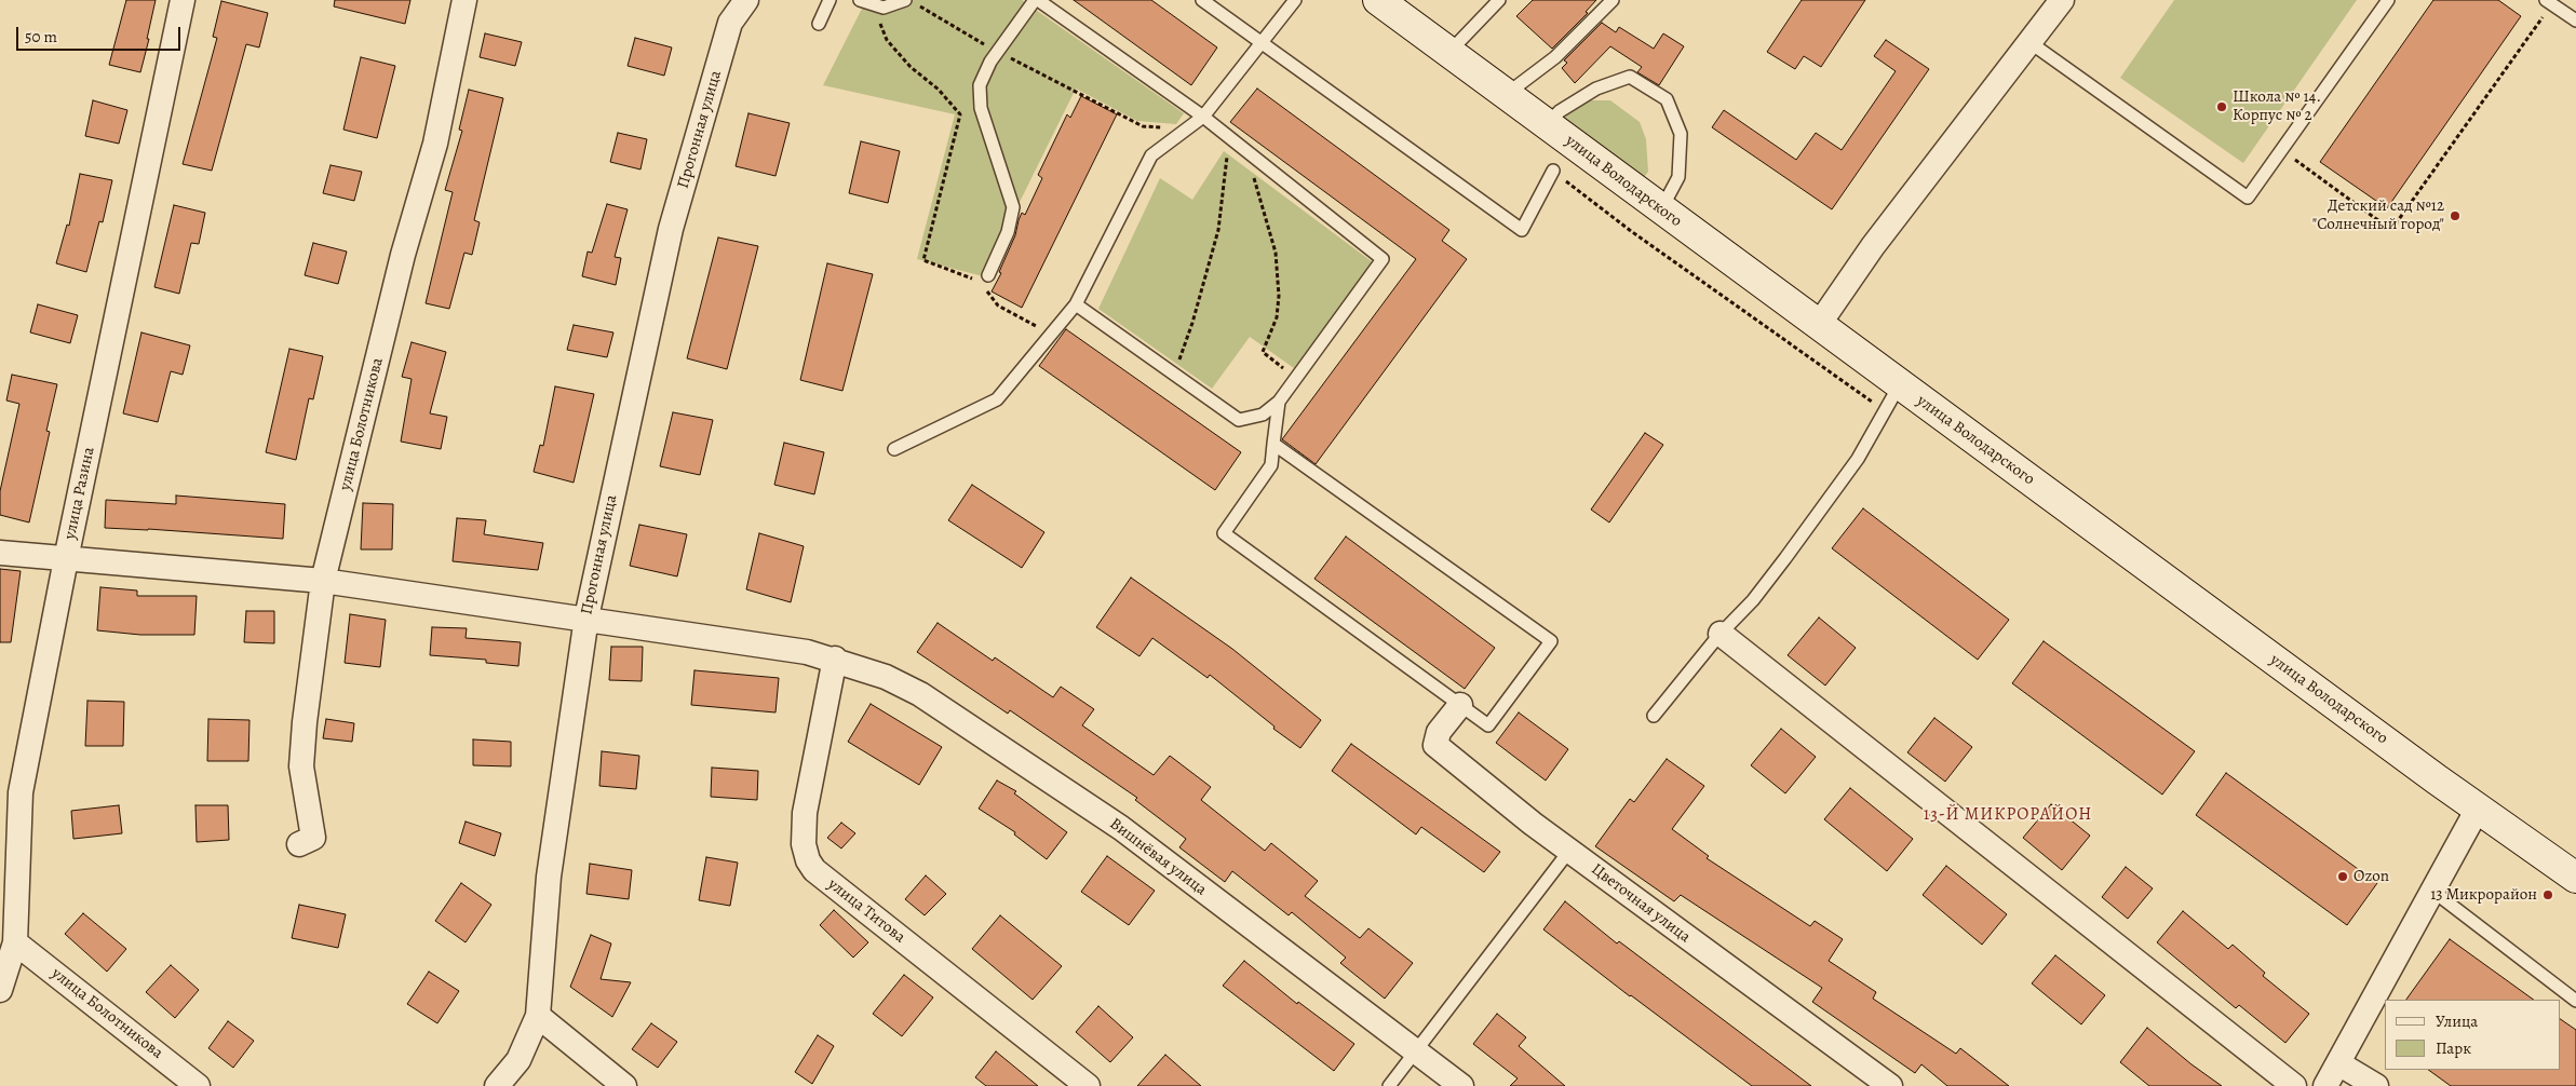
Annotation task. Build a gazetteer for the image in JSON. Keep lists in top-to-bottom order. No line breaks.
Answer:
{"streets":{"main road":["улица Володарского"],"street":["Прогонная улица","улица Болотникова","улица Разина","Вишнёвая улица","Цветочная улица","улица Титова"]},"crossings":[["Прогонная улица","Вишнёвая улица"],["улица Болотникова","улица Разина"],["улица Болотникова","Вишнёвая улица"],["улица Разина","Вишнёвая улица"],["Вишнёвая улица","улица Титова"]],"districts":["13-Й МИКРОРАЙОН"],"places":["Школа № 14. Корпус № 2","Детский сад №12 \"Солнечный город\"","Ozon","13 Микрорайон"],"legend":["Улица","Парк"],"scale_bar":"50 m"}
